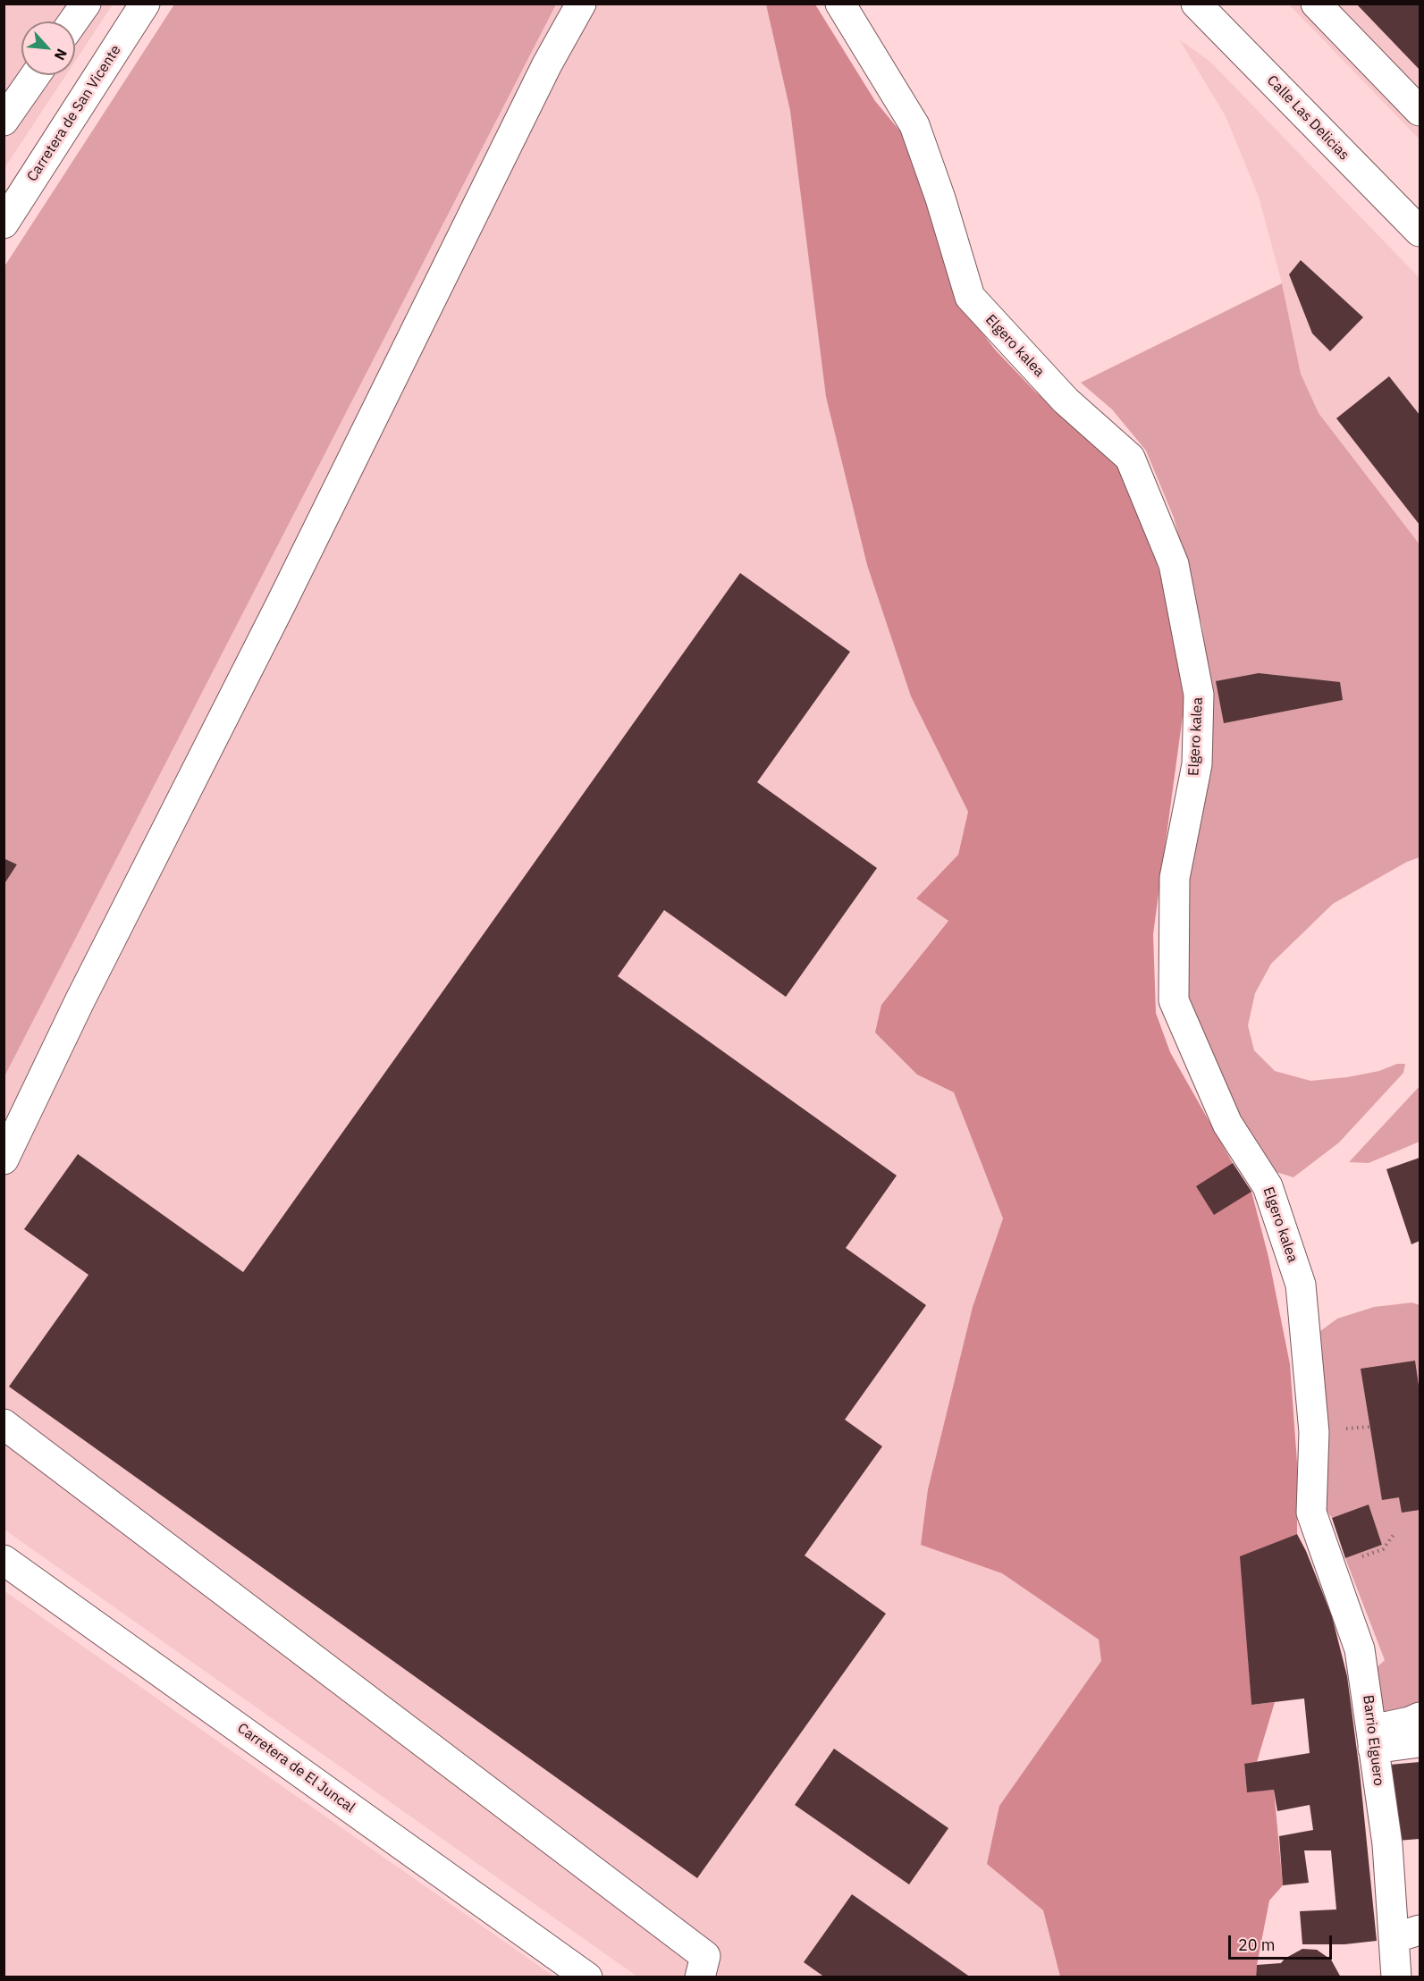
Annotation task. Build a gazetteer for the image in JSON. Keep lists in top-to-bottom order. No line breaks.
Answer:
{"streets":{"street":["Carretera de San Vicente","Calle Las Delicias","Elgero kalea","Barrio Elguero","Carretera de El Juncal"]},"crossings":[["Elgero kalea","Barrio Elguero"]],"scale_bar":"20 m","north":"bottom right"}
